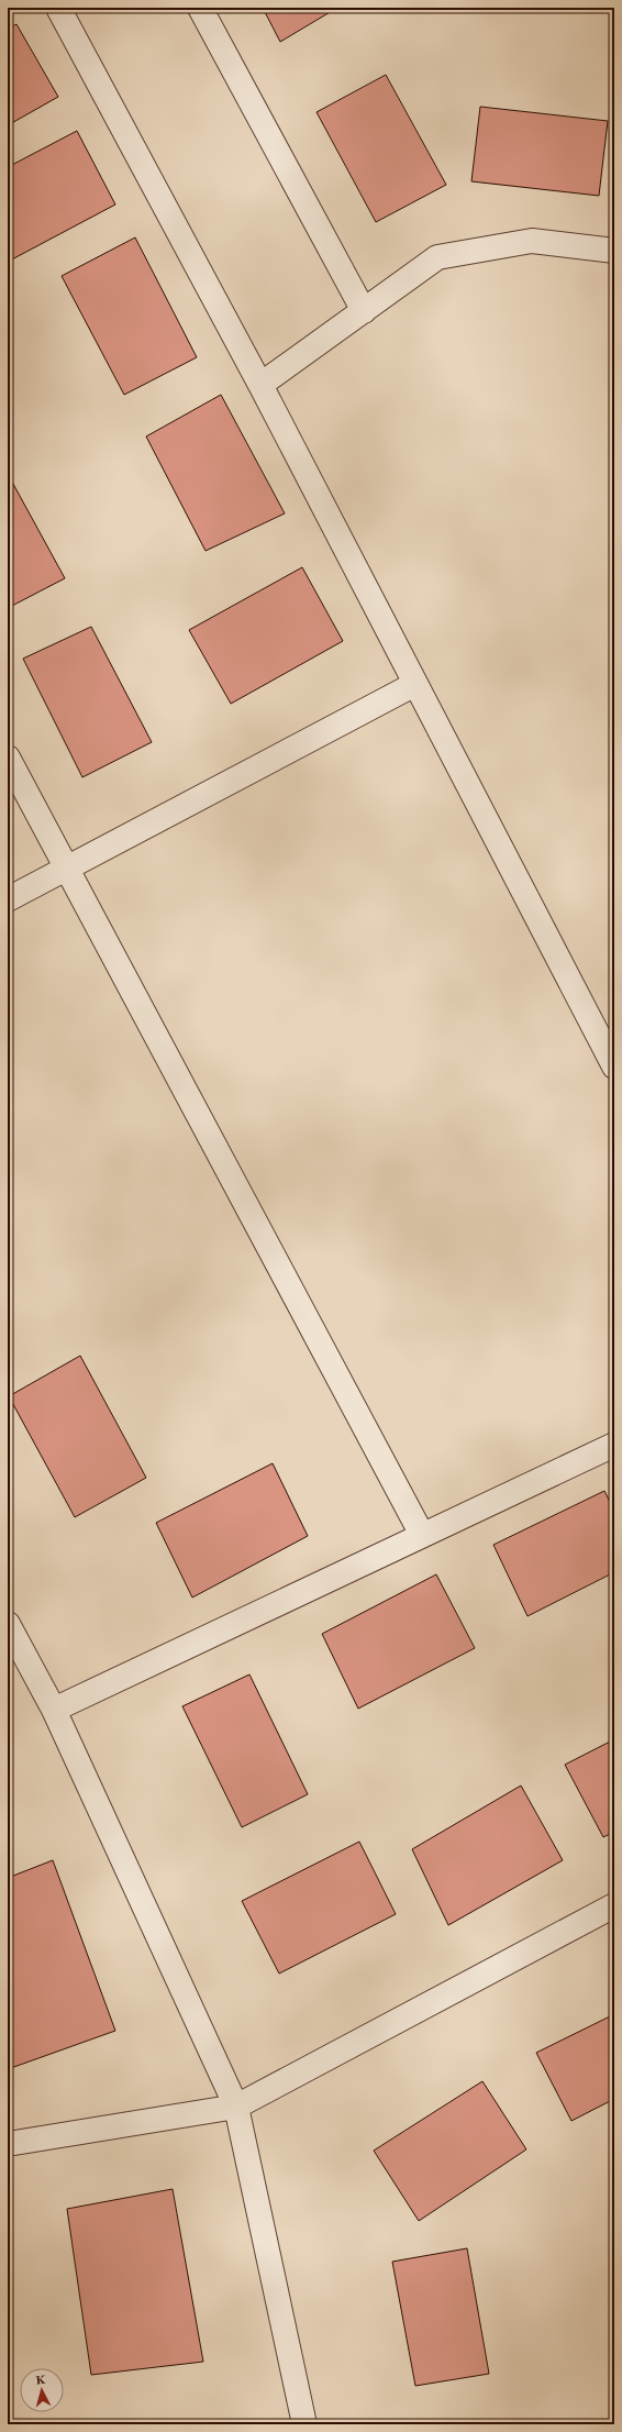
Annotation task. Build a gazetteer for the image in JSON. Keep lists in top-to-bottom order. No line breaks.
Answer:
{"north":"top"}
